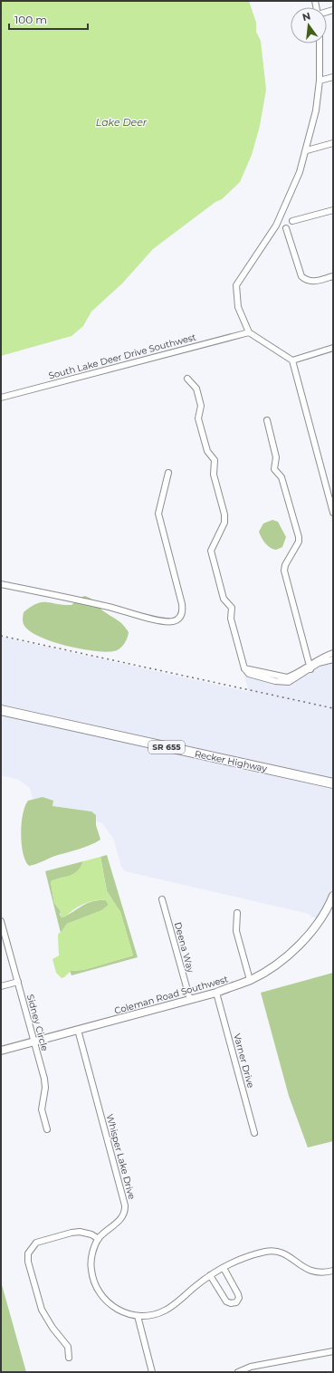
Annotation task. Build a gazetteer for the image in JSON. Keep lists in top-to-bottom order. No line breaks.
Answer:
{"streets":{"main road":["SR 655","Recker Highway"],"street":["South Lake Deer Drive Southwest","Deena Way","Coleman Road Southwest","Sidney Circle","Varner Drive","Whisper Lake Drive"]},"crossings":[["Deena Way","Coleman Road Southwest"],["Coleman Road Southwest","Sidney Circle"],["Coleman Road Southwest","Varner Drive"],["Coleman Road Southwest","Whisper Lake Drive"]],"water":["Lake Deer"],"scale_bar":"100 m","north":"top"}
